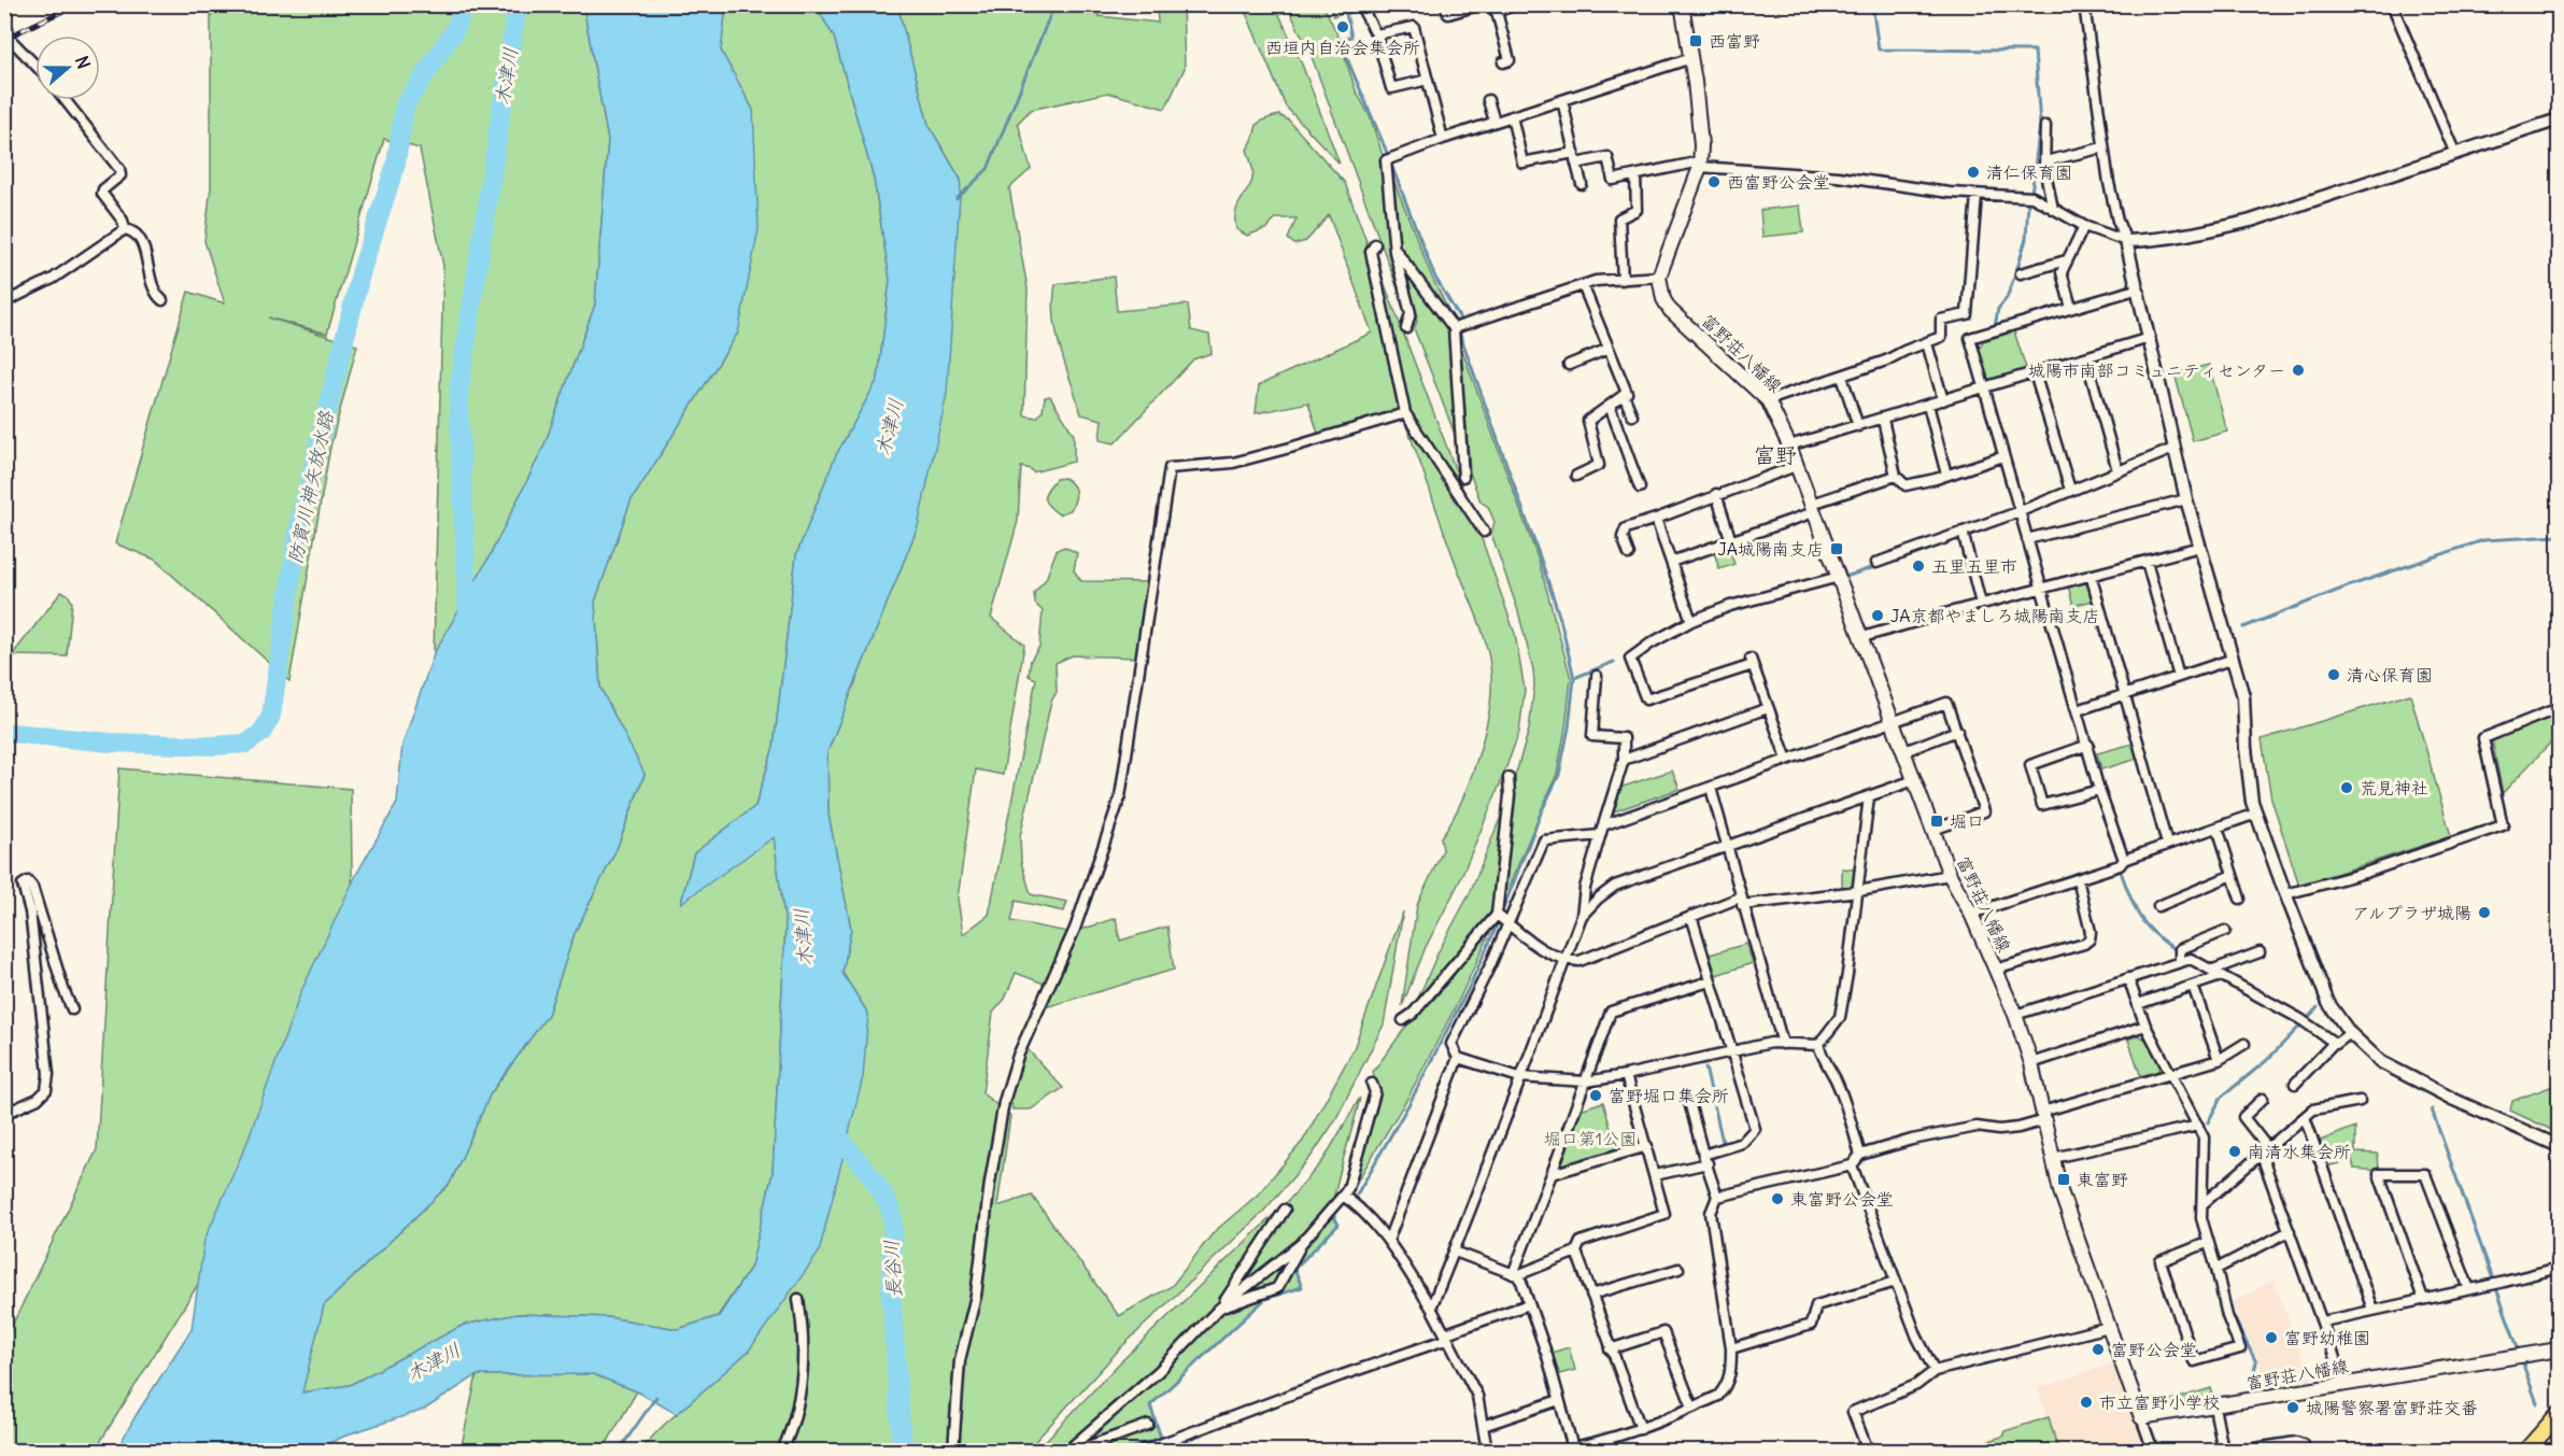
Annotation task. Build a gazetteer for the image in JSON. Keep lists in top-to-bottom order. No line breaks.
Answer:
{"streets":{"main road":["富野荘八幡線"]},"districts":["富野"],"water":["木津川","防賀川神矢放水路","長谷川"],"parks":["堀口第1公園"],"places":{"other":["西垣内自治会集会所","清仁保育園","西富野公会堂","城陽市南部コミュニティセンター","五里五里市","JA京都やましろ城陽南支店","清心保育園","荒見神社","アルプラザ城陽","富野堀口集会所","南清水集会所","東富野公会堂","富野幼稚園","富野公会堂","市立富野小学校","城陽警察署富野荘交番"],"transit":["西富野","JA城陽南支店","堀口","東富野"]},"north":"right"}
